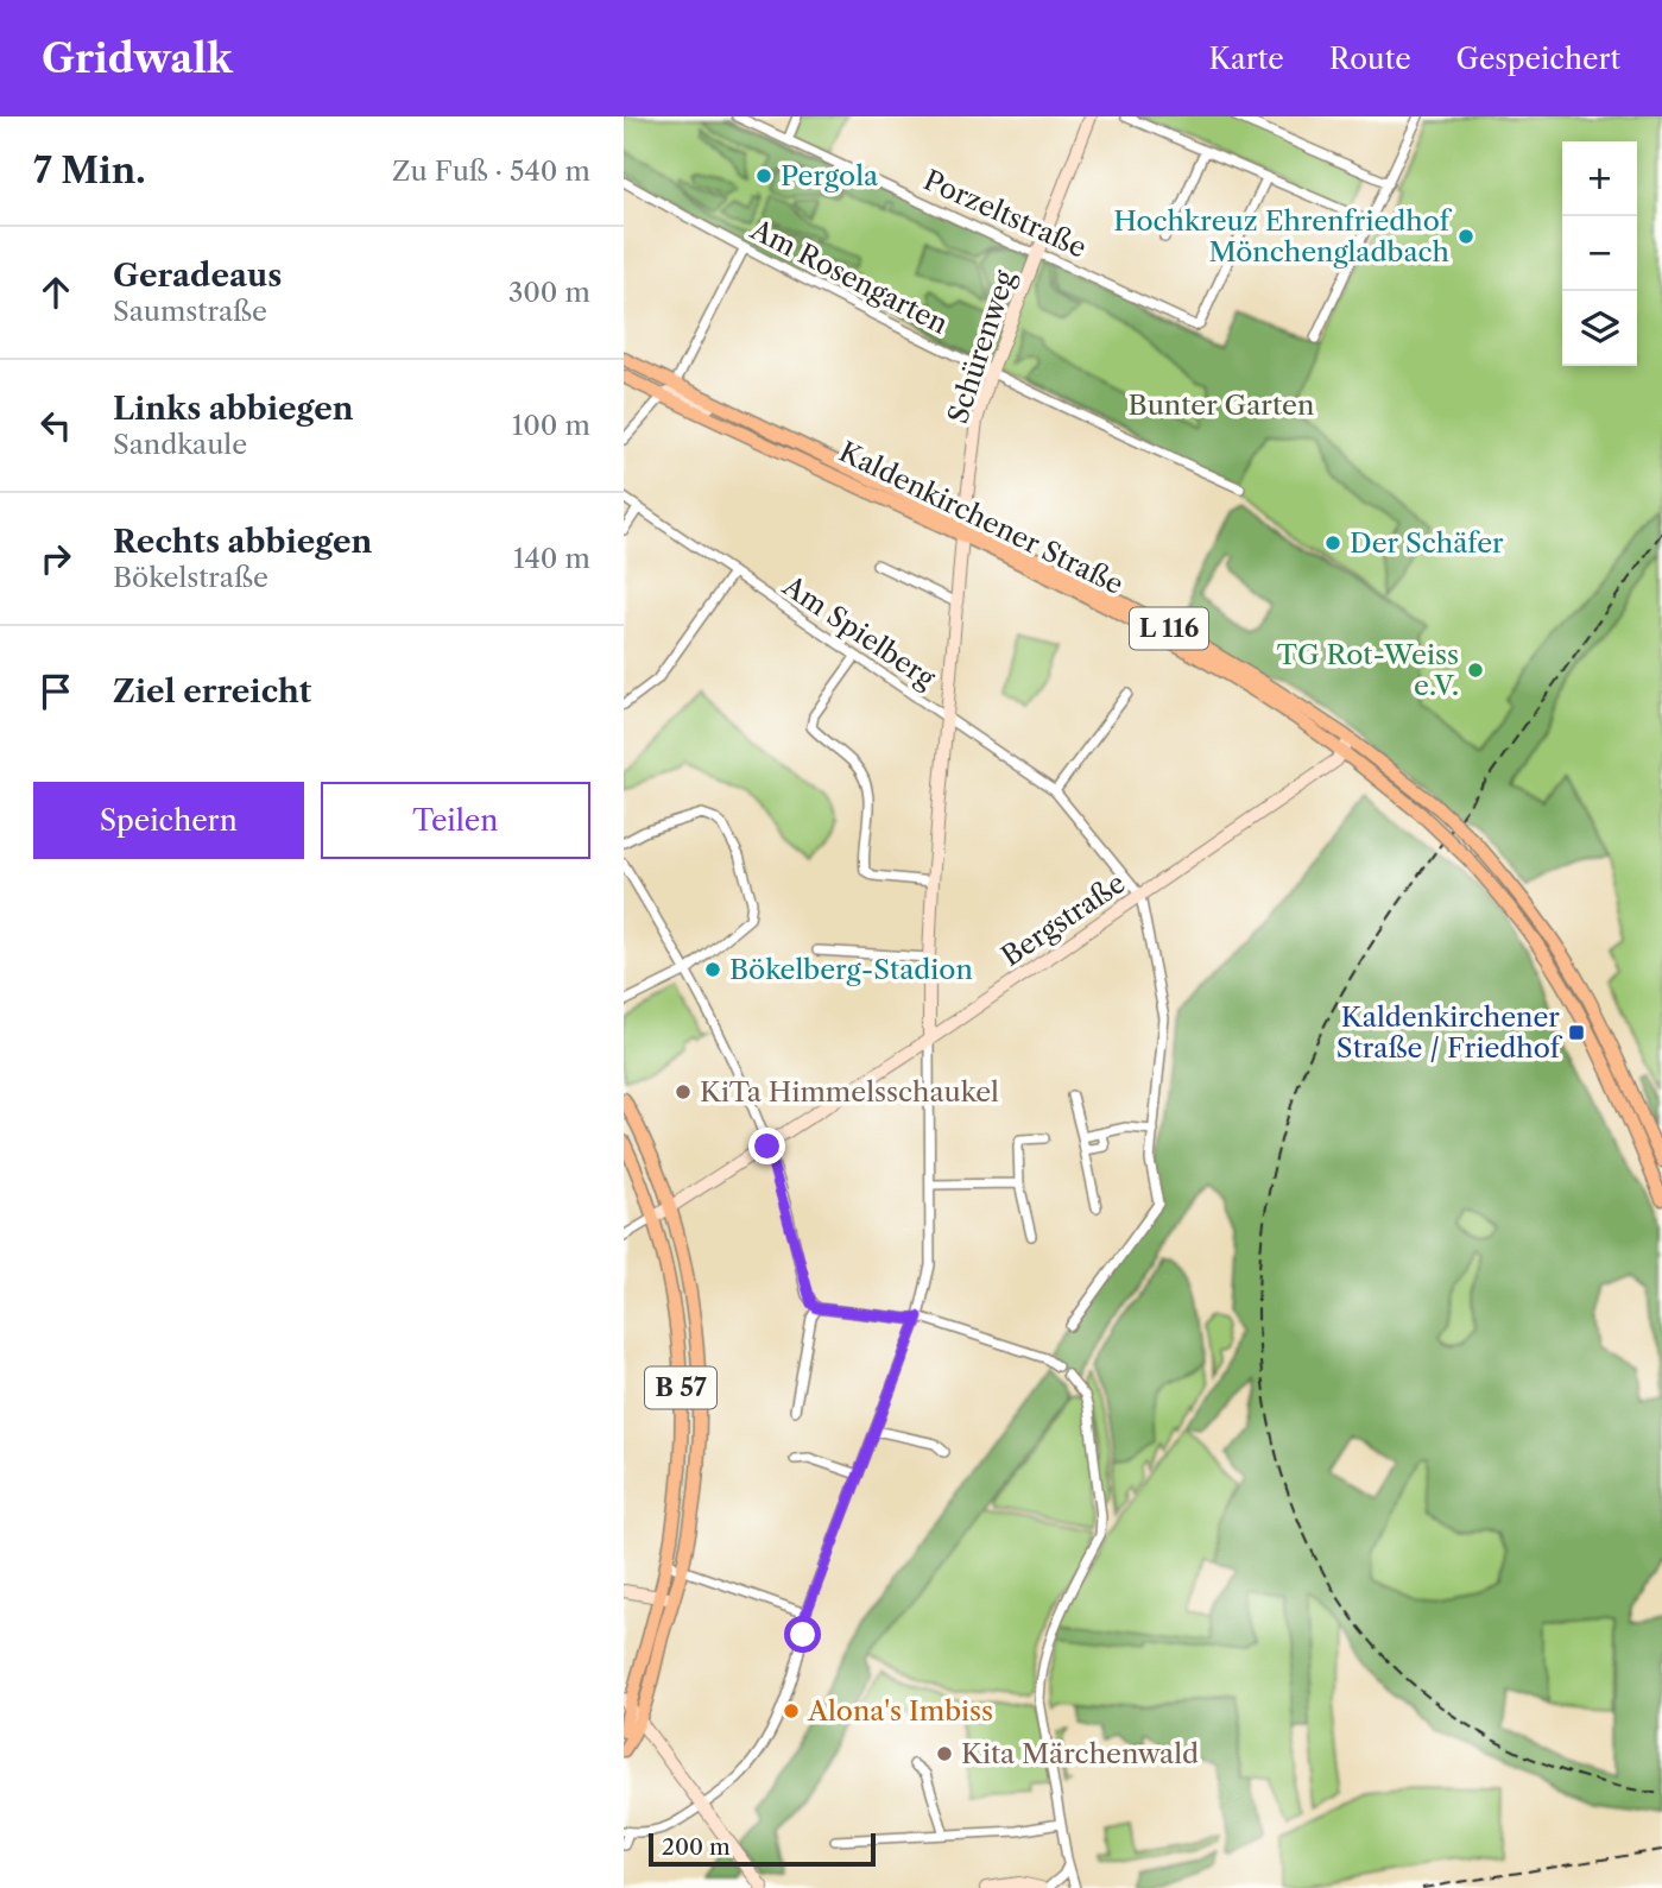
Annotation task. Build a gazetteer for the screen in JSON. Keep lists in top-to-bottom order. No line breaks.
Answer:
{"streets":{"main road":["Schürenweg","Kaldenkirchener Straße","L 116","Bergstraße","B 57"],"street":["Porzeltstraße","Am Rosengarten","Am Spielberg"]},"crossings":[["Porzeltstraße","Schürenweg"],["Am Rosengarten","Schürenweg"],["Schürenweg","Kaldenkirchener Straße"],["Schürenweg","Am Spielberg"],["Schürenweg","Bergstraße"],["Kaldenkirchener Straße","Bergstraße"],["Am Spielberg","Bergstraße"],["Bergstraße","B 57"]],"parks":["Bunter Garten"],"places":{"other":["Pergola","Hochkreuz Ehrenfriedhof Mönchengladbach","Der Schäfer","TG Rot-Weiss e.V.","Bökelberg-Stadion","KiTa Himmelsschaukel","Alona's Imbiss","Kita Märchenwald"],"transit":["Kaldenkirchener Straße / Friedhof"]},"scale_bar":"200 m","page":{"header":"Gridwalk","nav":["Karte","Route","Gespeichert"],"heading":["7 Min.","Zu Fuß · 540 m"],"map_buttons":["+","−"],"list":[["Geradeaus","Saumstraße","300 m"],["Links abbiegen","Sandkaule","100 m"],["Rechts abbiegen","Bökelstraße","140 m"],"Ziel erreicht"],"buttons":["Speichern","Teilen"],"scale":"200 m"}}
